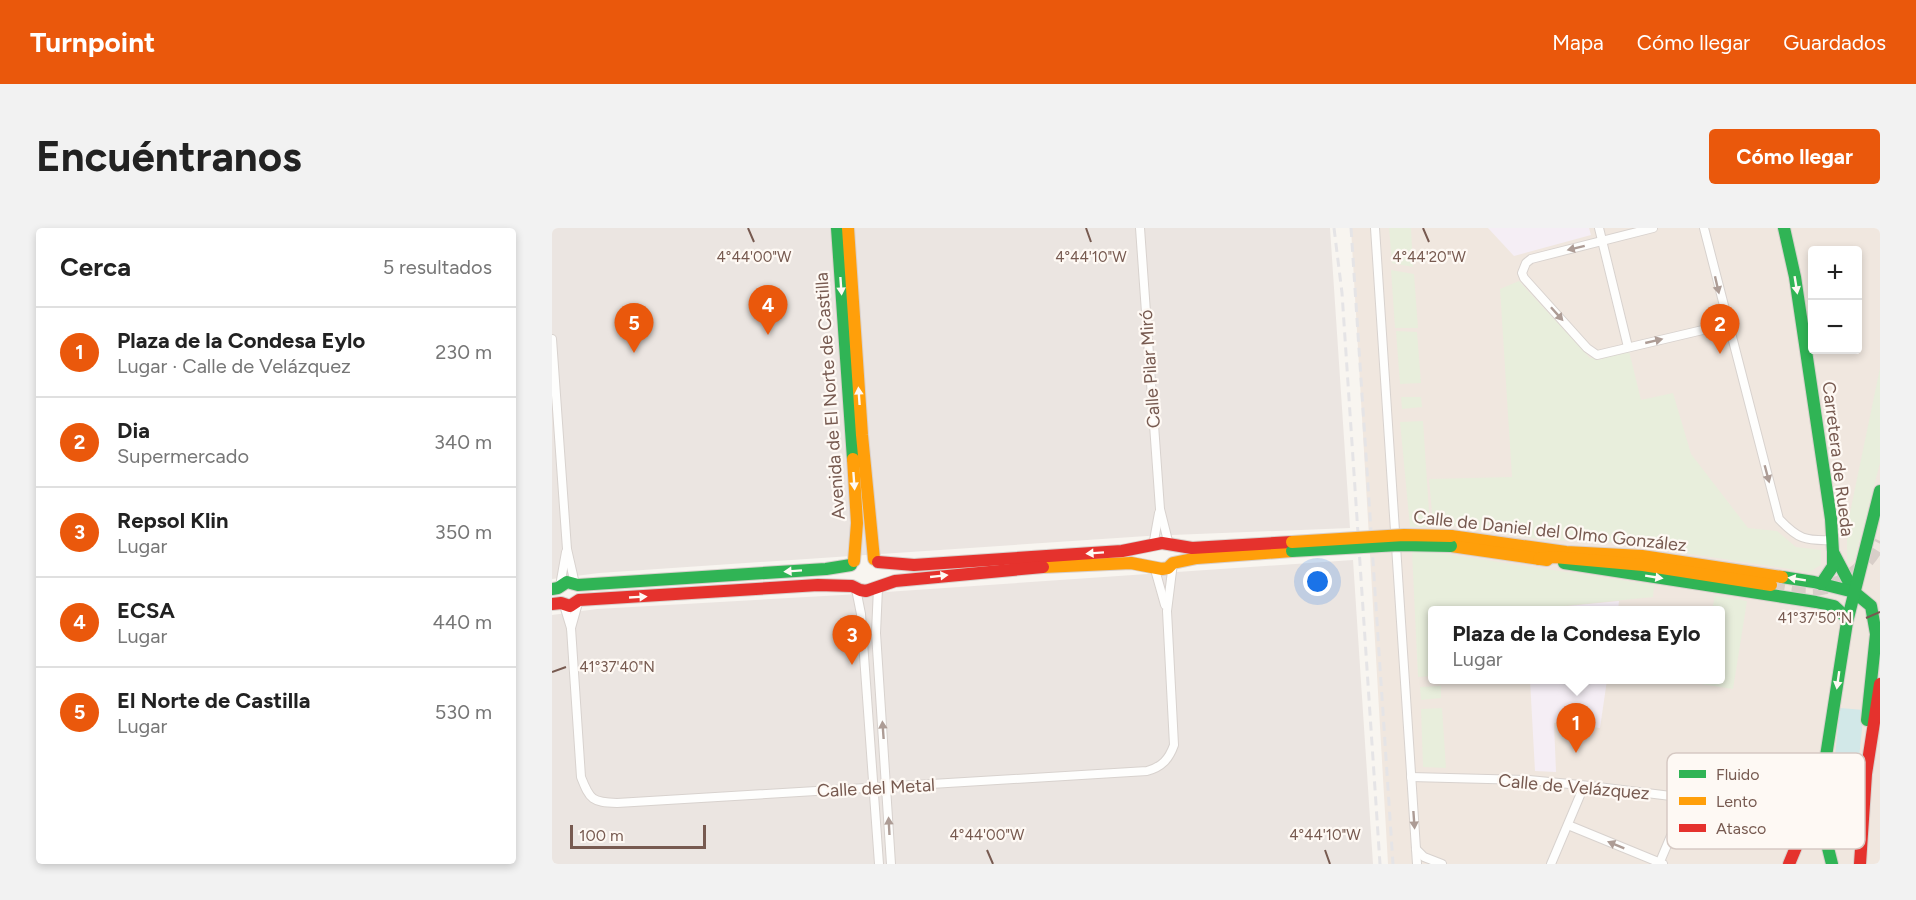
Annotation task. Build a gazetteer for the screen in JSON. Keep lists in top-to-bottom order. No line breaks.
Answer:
{"streets":{"main road":["Avenida de El Norte de Castilla","Carretera de Rueda","Calle de Daniel del Olmo González"],"street":["Calle Pilar Miró","Calle de Velázquez","Calle del Metal"]},"crossings":[["Calle Pilar Miró","Calle de Daniel del Olmo González"],["Avenida de El Norte de Castilla","Calle de Daniel del Olmo González"],["Carretera de Rueda","Calle de Daniel del Olmo González"]],"one_way":["Carretera de Rueda"],"legend":["Fluido","Lento","Atasco"],"scale_bar":"100 m","page":{"header":"Turnpoint","nav":["Mapa","Cómo llegar","Guardados"],"buttons":"Cómo llegar","title":"Encuéntranos","heading":["Cerca","5 resultados"],"map_buttons":["+","−"],"pins":["4","5","2","3","1"],"list":[{"mark":"1","name":"Plaza de la Condesa Eylo","note":"Lugar · Calle de Velázquez","value":"230 m"},{"mark":"2","name":"Dia","note":"Supermercado","value":"340 m"},{"mark":"3","name":"Repsol Klin","note":"Lugar","value":"350 m"},{"mark":"4","name":"ECSA","note":"Lugar","value":"440 m"},{"mark":"5","name":"El Norte de Castilla","note":"Lugar","value":"530 m"}],"popup":["Plaza de la Condesa Eylo","Lugar"],"scale":"100 m"},"coordinates":["4°44'00\"W","4°44'10\"W","4°44'20\"W","41°37'50\"N","41°37'40\"N"]}
